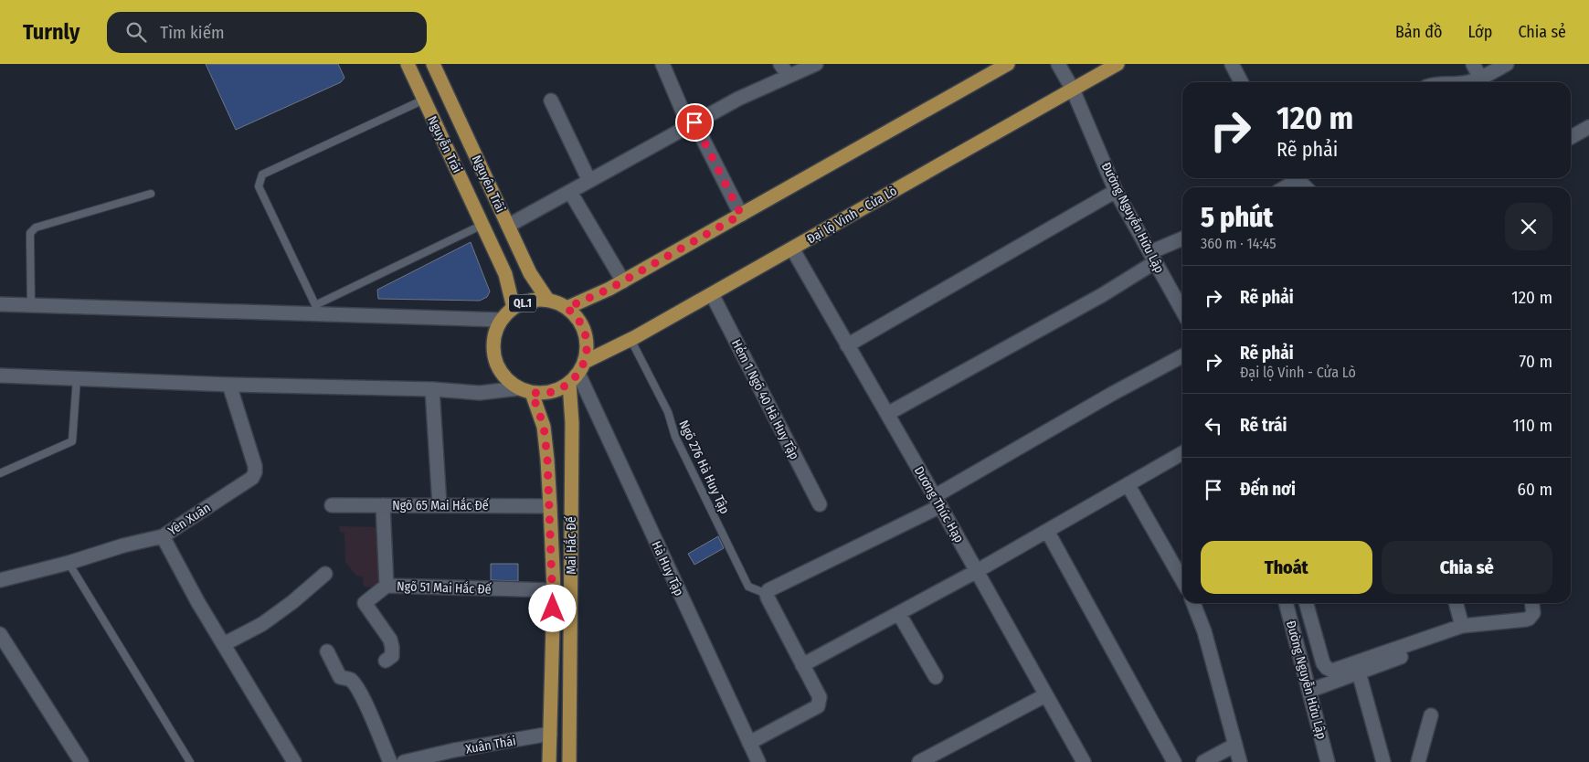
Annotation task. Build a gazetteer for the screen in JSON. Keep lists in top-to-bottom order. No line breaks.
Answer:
{"streets":{"main road":["Nguyễn Trãi","Nguyên Trãi","Đại lộ Vinh - Cửa Lò","QL.1","Mai Hắc Đế"],"street":["Đường Nguyễn Hữu Lập","Hẻm 1 Ngõ 40 Hà Huy Tập","Dương Thúc Hạp","Ngõ 65 Mai Hắc Đế","Yên Xuân","Hà Huy Tập","Ngõ 51 Mai Hắc Đế","Xuân Thái"],"lane":["Ngõ 276 Hà Huy Tập"]},"crossings":[["Nguyễn Trãi","QL.1"],["Nguyên Trãi","Đại lộ Vinh - Cửa Lò"],["Nguyên Trãi","QL.1"],["Nguyên Trãi","Mai Hắc Đế"],["Nguyên Trãi","Hà Huy Tập"],["Đại lộ Vinh - Cửa Lò","Đường Nguyễn Hữu Lập"],["Đại lộ Vinh - Cửa Lò","QL.1"],["Đại lộ Vinh - Cửa Lò","Hẻm 1 Ngõ 40 Hà Huy Tập"],["Đại lộ Vinh - Cửa Lò","Ngõ 276 Hà Huy Tập"],["Đại lộ Vinh - Cửa Lò","Dương Thúc Hạp"],["Đại lộ Vinh - Cửa Lò","Mai Hắc Đế"],["Đại lộ Vinh - Cửa Lò","Hà Huy Tập"],["QL.1","Mai Hắc Đế"],["QL.1","Hà Huy Tập"],["Ngõ 65 Mai Hắc Đế","Mai Hắc Đế"],["Ngõ 65 Mai Hắc Đế","Ngõ 51 Mai Hắc Đế"],["Mai Hắc Đế","Hà Huy Tập"],["Mai Hắc Đế","Ngõ 51 Mai Hắc Đế"],["Mai Hắc Đế","Xuân Thái"]],"page":{"header":"Turnly","search":"Tìm kiếm","nav":["Bản đồ","Lớp","Chia sẻ"],"turn":["120 m","Rẽ phải"],"heading":["5 phút","360 m · 14:45"],"list":[{"name":"Rẽ phải","value":"120 m"},{"name":"Rẽ phải","note":"Đại lộ Vinh - Cửa Lò","value":"70 m"},{"name":"Rẽ trái","value":"110 m"},{"name":"Đến nơi","value":"60 m"}],"buttons":["Thoát","Chia sẻ"]}}
